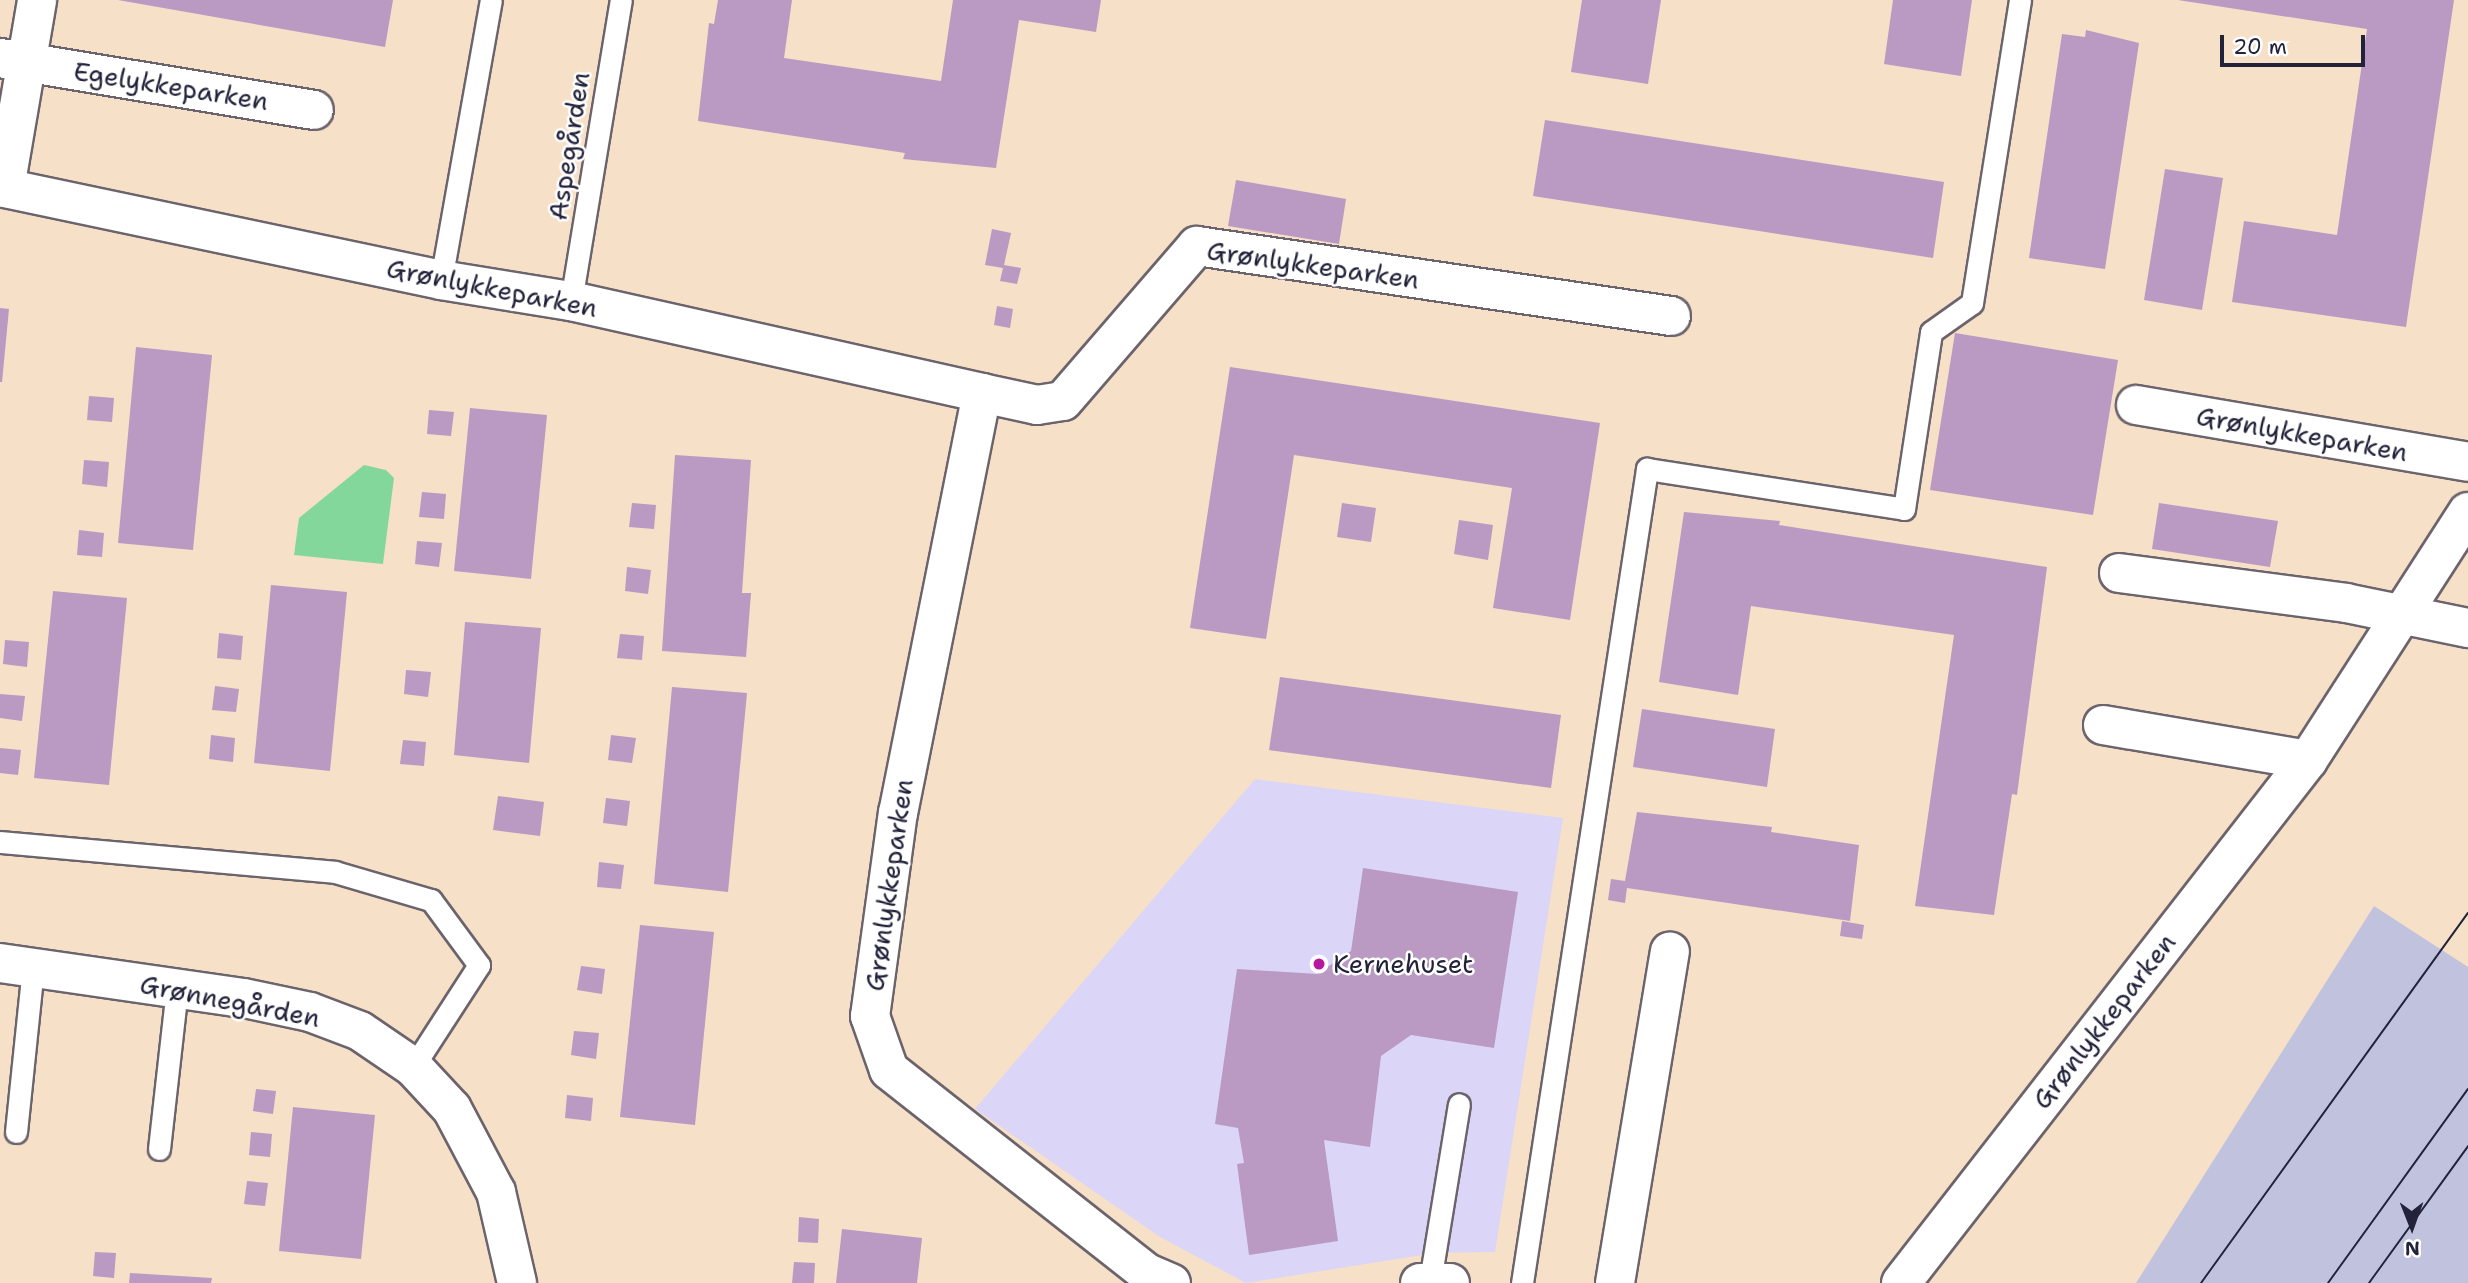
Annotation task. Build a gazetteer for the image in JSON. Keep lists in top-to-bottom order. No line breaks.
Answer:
{"streets":{"street":["Egelykkeparken","Grønlykkeparken","Grønnegården"],"lane":["Aspegården"]},"crossings":[["Aspegården","Grønlykkeparken"]],"places":["Kernehuset"],"scale_bar":"20 m","north":"bottom"}
